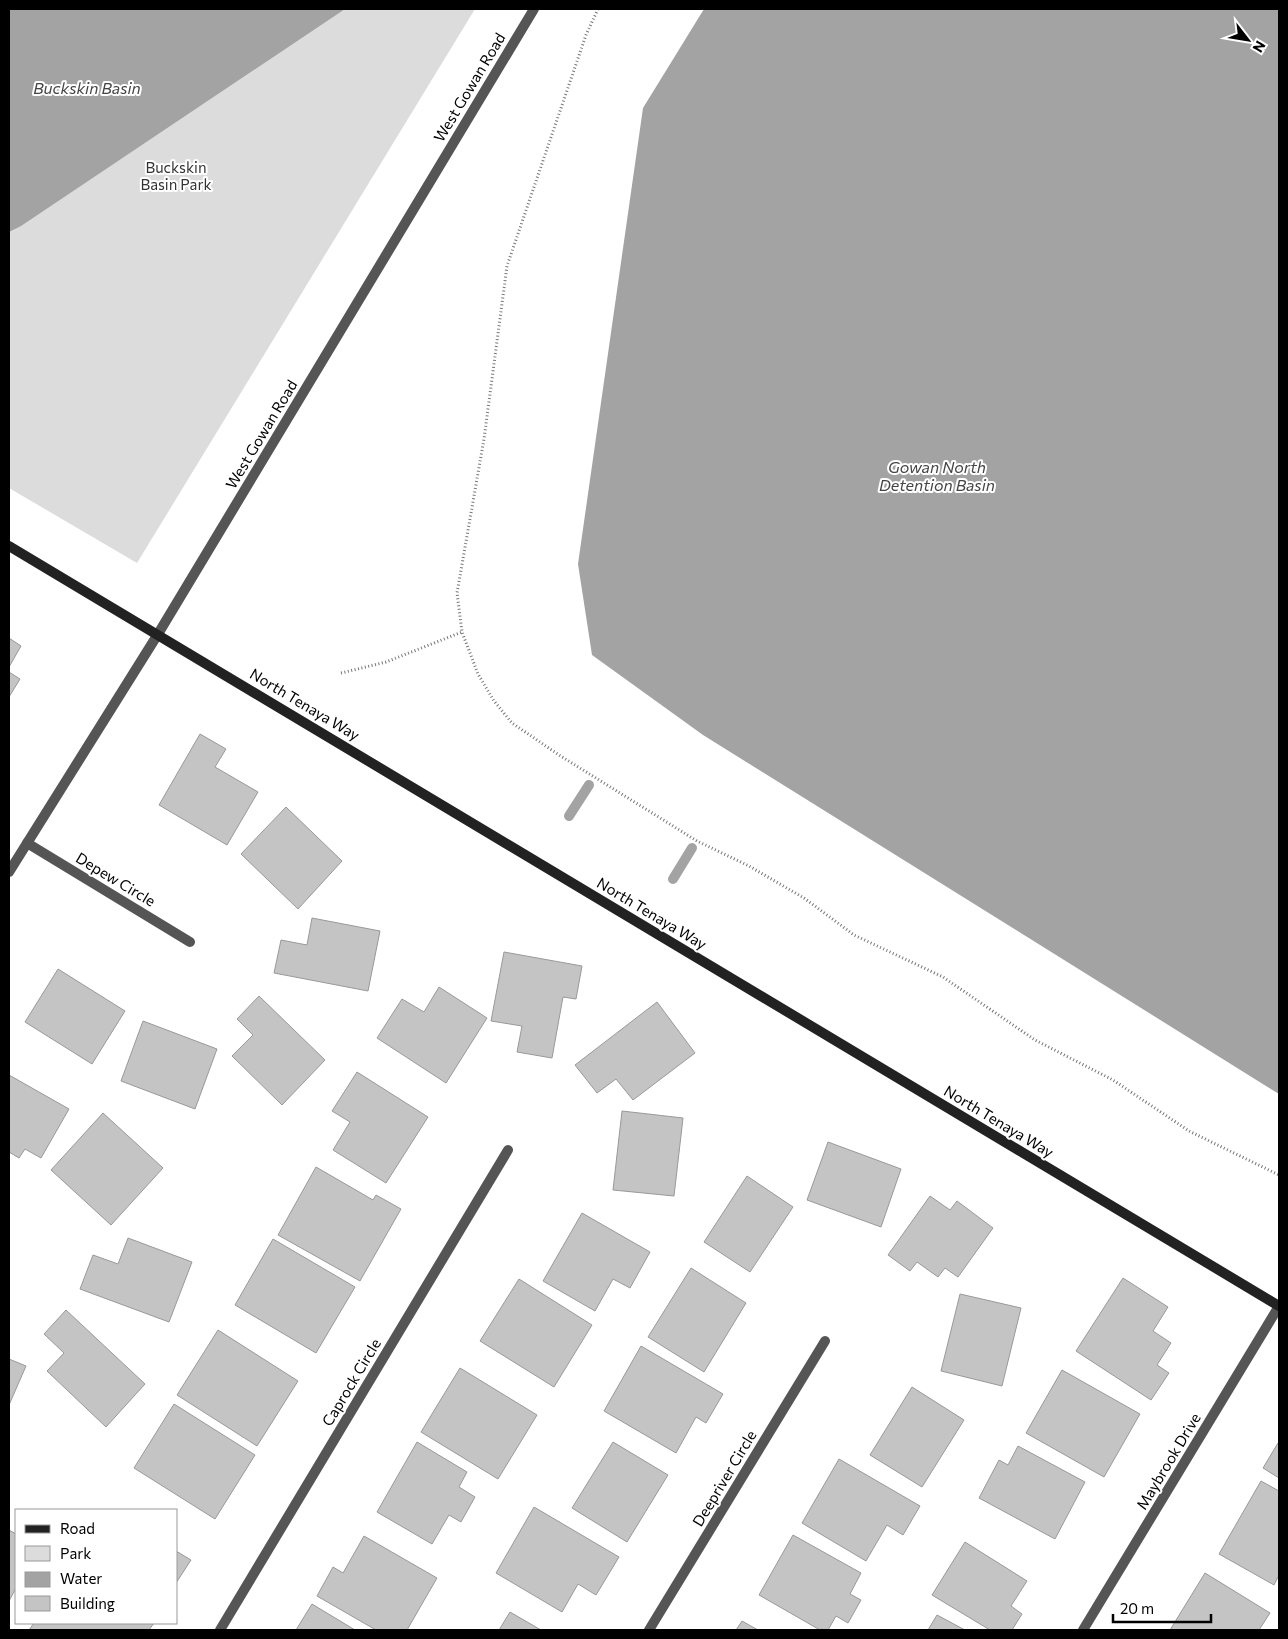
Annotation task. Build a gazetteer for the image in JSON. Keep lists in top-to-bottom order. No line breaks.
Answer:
{"streets":{"main road":["North Tenaya Way"],"street":["West Gowan Road","Depew Circle","Caprock Circle","Maybrook Drive","Deepriver Circle"]},"crossings":[["West Gowan Road","North Tenaya Way"],["West Gowan Road","Depew Circle"],["North Tenaya Way","Maybrook Drive"]],"water":["Buckskin Basin","Gowan North Detention Basin"],"parks":["Buckskin Basin Park"],"legend":["Road","Park","Water","Building"],"scale_bar":"20 m","north":"bottom right"}
